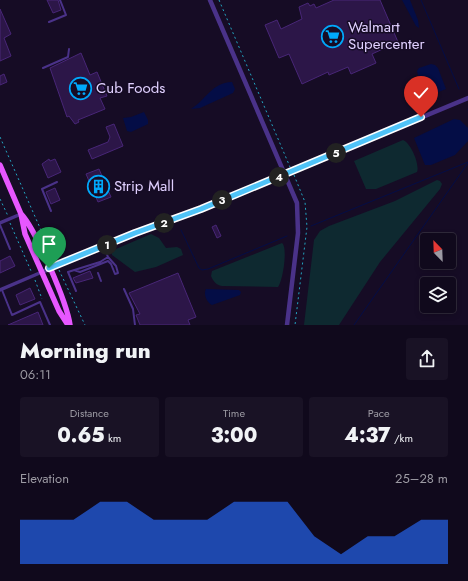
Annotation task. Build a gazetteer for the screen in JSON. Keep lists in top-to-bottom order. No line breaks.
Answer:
{"places":{"supermarket":["Walmart Supercenter","Cub Foods"],"building":["Strip Mall"]},"north":"top left","page":{"pins":["5","4","3","2","1"],"heading":["Morning run","06:11"],"stats":[["Distance","0.65 km"],["Time","3:00"],["Pace","4:37 /km"]],"chart":["Elevation","25–28 m"]}}
